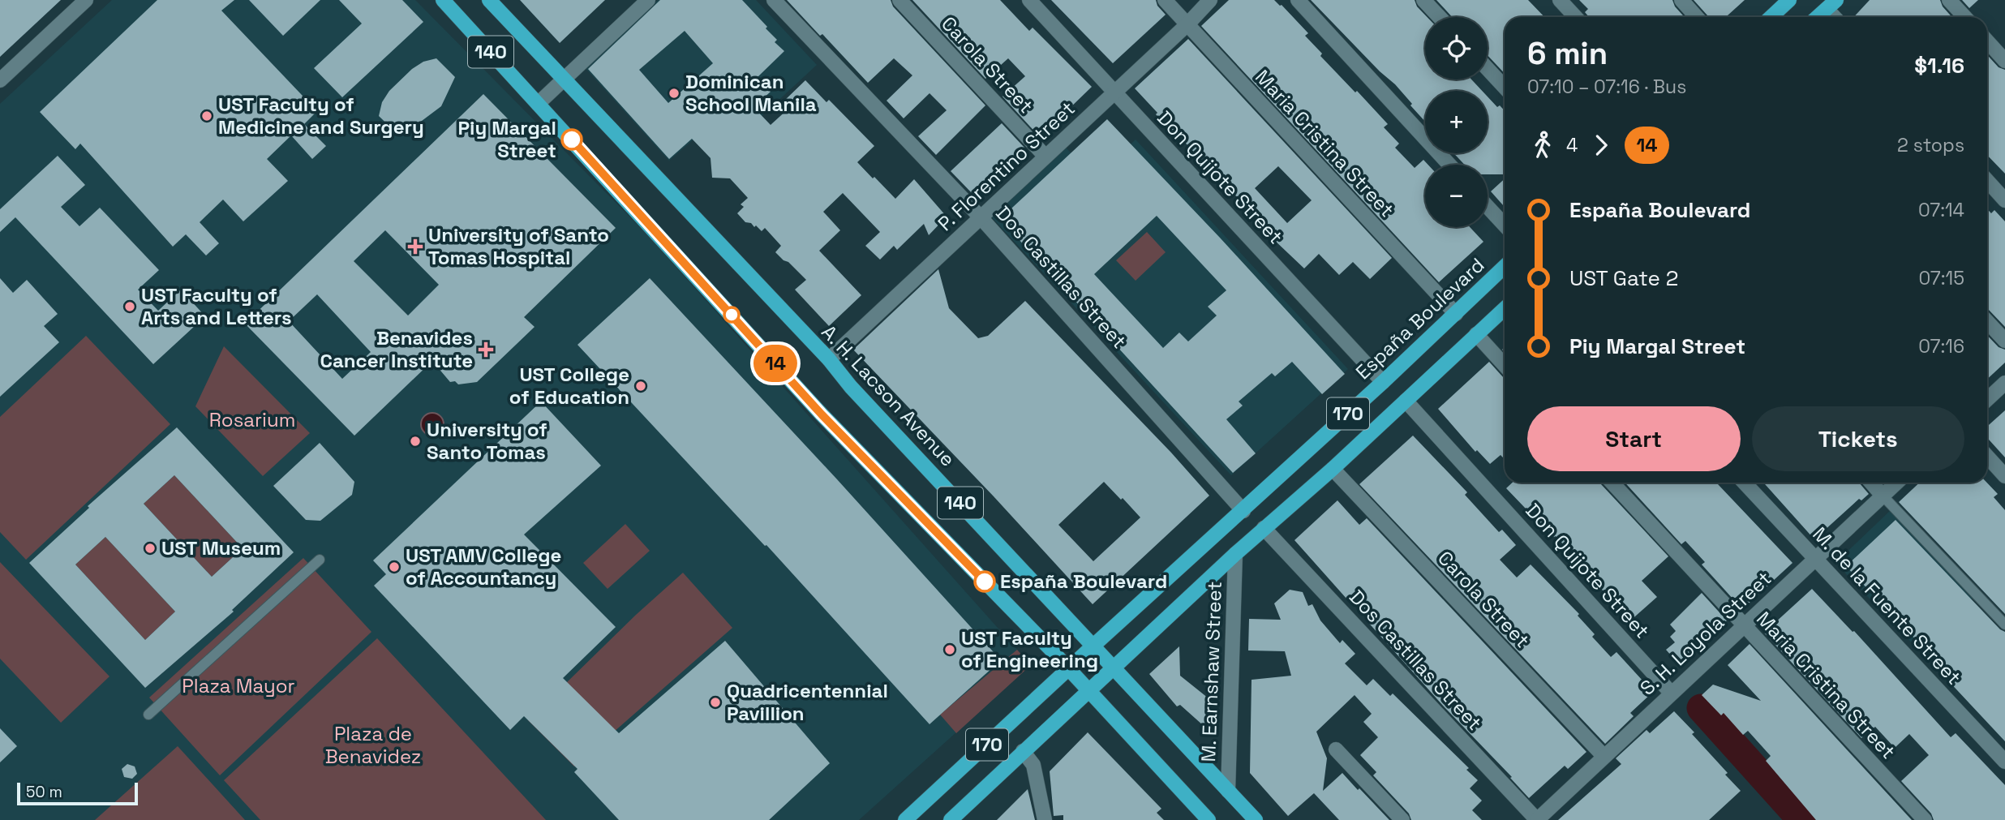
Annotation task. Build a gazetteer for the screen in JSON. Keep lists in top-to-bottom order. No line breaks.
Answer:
{"streets":{"main road":["140","España Boulevard","A. H. Lacson Avenue","170"],"street":["Carola Street","Maria Cristina Street","P. Florentino Street","Don Quijote Street","Dos Castillas Street","M. de la Fuente Street","S. H. Loyola Street","M. Earnshaw Street"]},"crossings":[["140","España Boulevard"],["140","170"],["Carola Street","P. Florentino Street"],["Carola Street","170"],["Carola Street","S. H. Loyola Street"],["Maria Cristina Street","P. Florentino Street"],["Maria Cristina Street","España Boulevard"],["Maria Cristina Street","S. H. Loyola Street"],["P. Florentino Street","Don Quijote Street"],["P. Florentino Street","Dos Castillas Street"],["P. Florentino Street","A. H. Lacson Avenue"],["Don Quijote Street","España Boulevard"],["Don Quijote Street","170"],["Don Quijote Street","S. H. Loyola Street"],["Dos Castillas Street","España Boulevard"],["Dos Castillas Street","170"],["Dos Castillas Street","S. H. Loyola Street"],["España Boulevard","A. H. Lacson Avenue"],["A. H. Lacson Avenue","170"],["A. H. Lacson Avenue","M. Earnshaw Street"],["170","M. Earnshaw Street"],["M. de la Fuente Street","S. H. Loyola Street"]],"parks":["Rosarium","Plaza Mayor","Plaza de Benavidez"],"places":{"other":["Dominican School Manila","UST Faculty of Medicine and Surgery","Piy Margal Street","UST Faculty of Arts and Letters","UST College of Education","University of Santo Tomas","UST Museum","UST AMV College of Accountancy","España Boulevard","UST Faculty of Engineering","Quadricentennial Pavillion"],"health":["University of Santo Tomas Hospital","Benavides Cancer Institute"]},"lines":["bus line 14"],"scale_bar":"50 m","page":{"on_map":"14","map_buttons":["+","−"],"heading":["6 min","07:10 – 07:16 · Bus","$1.16"],"legs":["4","14","2 stops"],"list":[{"name":"España Boulevard","value":"07:14"},{"name":"UST Gate 2","value":"07:15"},{"name":"Piy Margal Street","value":"07:16"}],"buttons":["Start","Tickets"],"scale":"50 m"}}
